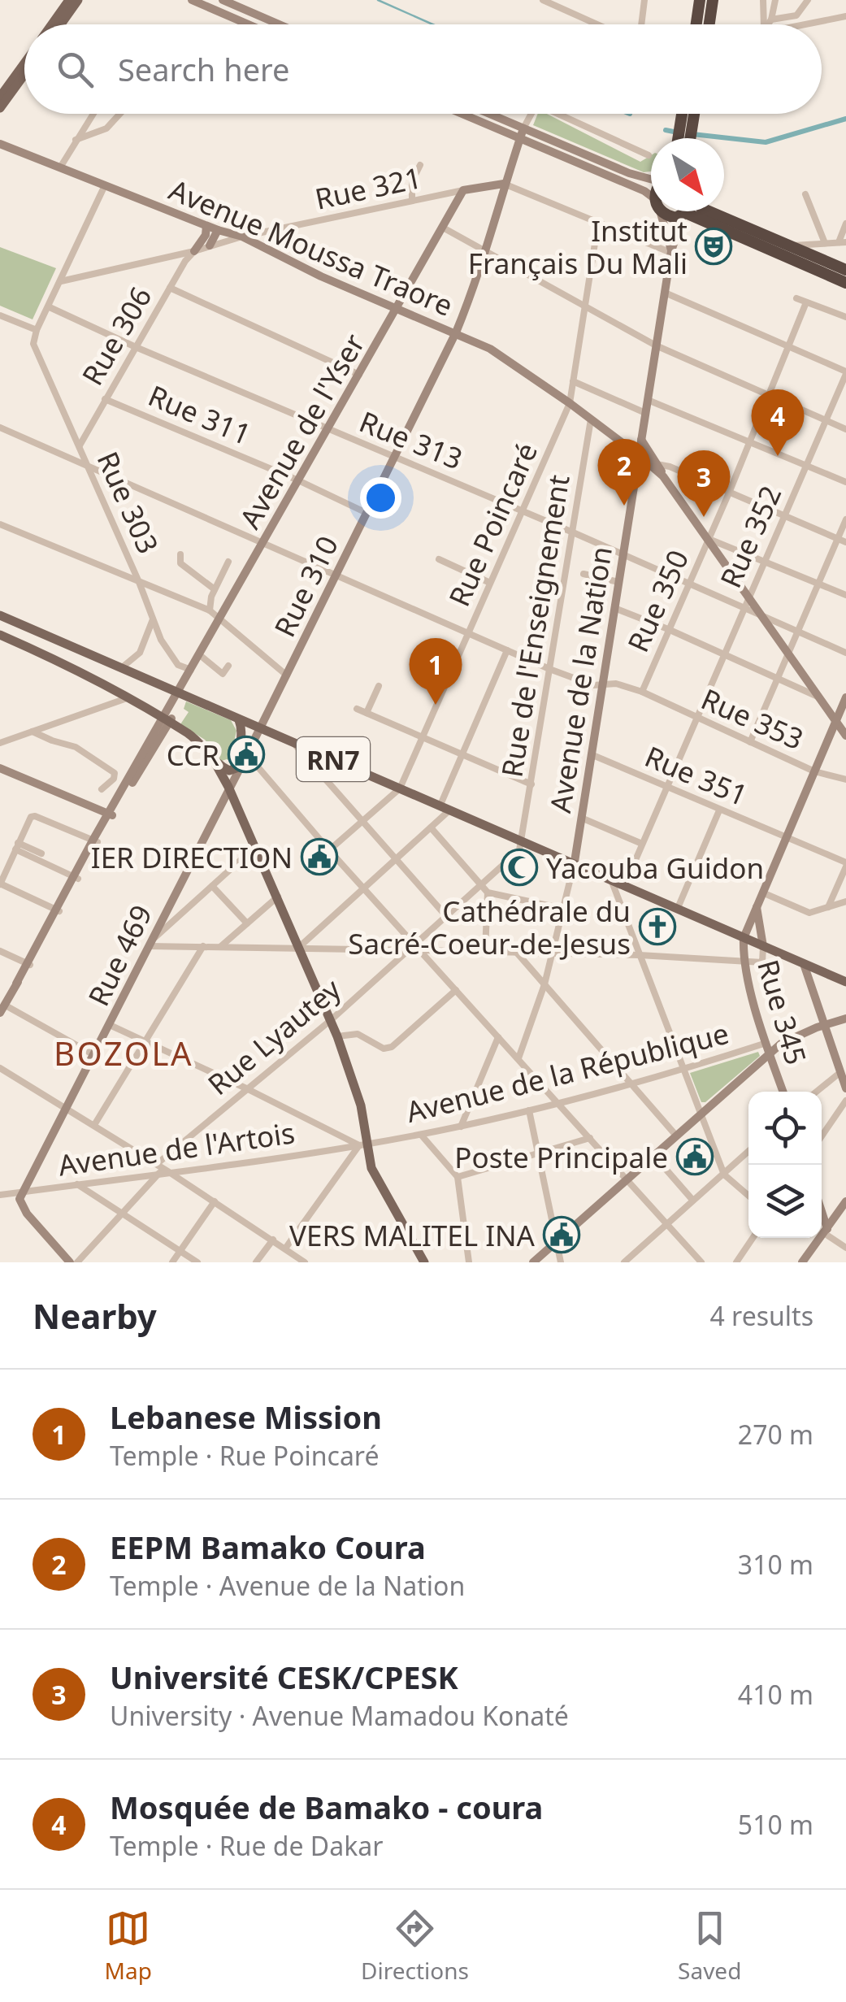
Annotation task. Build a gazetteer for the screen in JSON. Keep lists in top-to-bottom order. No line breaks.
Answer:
{"streets":{"main road":["RN7"],"street":["Rue 321","Avenue Moussa Traore","Rue 306","Rue 311","Avenue de l'Yser","Rue 313","Rue 303","Rue Poincaré","Rue 352","Rue 310","Rue 350","Rue de l'Enseignement","Avenue de la Nation","Rue 353","Rue 351","Rue 469","Rue 345","Rue Lyautey","Avenue de la République","Avenue de l'Artois"]},"crossings":[["Rue 321","Avenue Moussa Traore"],["Rue 321","Rue 306"],["Rue 321","Avenue de l'Yser"],["Rue 321","Rue 310"],["Avenue Moussa Traore","Avenue de l'Yser"],["Avenue Moussa Traore","Rue Poincaré"],["Avenue Moussa Traore","Rue 310"],["Avenue Moussa Traore","Rue de l'Enseignement"],["Avenue Moussa Traore","Avenue de la Nation"],["Rue 306","Rue 311"],["Rue 306","Rue 313"],["Rue 306","Rue 303"],["Rue 311","Avenue de l'Yser"],["Rue 311","Rue 310"],["Avenue de l'Yser","Rue 313"],["Avenue de l'Yser","Rue 303"],["Avenue de l'Yser","Rue 353"],["Avenue de l'Yser","RN7"],["Rue 313","Rue Poincaré"],["Rue 313","Rue 352"],["Rue 313","Rue 310"],["Rue 313","Rue 350"],["Rue 313","Rue de l'Enseignement"],["Rue 313","Avenue de la Nation"],["Rue 303","Rue 353"],["Rue Poincaré","Rue 353"],["Rue Poincaré","RN7"],["Rue 352","Rue 353"],["Rue 352","RN7"],["Rue 352","Rue 351"],["Rue 310","Rue 353"],["Rue 310","RN7"],["Rue 310","Rue 469"],["Rue 350","Rue 353"],["Rue de l'Enseignement","Rue 353"],["Rue de l'Enseignement","RN7"],["Rue de l'Enseignement","Rue Lyautey"],["Avenue de la Nation","Rue 353"],["Avenue de la Nation","RN7"],["Avenue de la Nation","Rue 351"],["RN7","Rue 345"],["RN7","Rue Lyautey"],["Rue 469","Avenue de l'Artois"],["Rue 345","Avenue de la République"],["Avenue de la République","Avenue de l'Artois"]],"districts":["BOZOLA"],"places":{"theatre":["Institut Français Du Mali"],"public building":["CCR","IER DIRECTION","Poste Principale","VERS MALITEL INA"],"mosque":["Yacouba Guidon"],"church":["Cathédrale du Sacré-Coeur-de-Jesus"]},"north":"bottom right","page":{"search":"Search here","pins":["4","2","3","1"],"heading":["Nearby","4 results"],"list":[{"mark":"1","name":"Lebanese Mission","note":"Temple · Rue Poincaré","value":"270 m"},{"mark":"2","name":"EEPM Bamako Coura","note":"Temple · Avenue de la Nation","value":"310 m"},{"mark":"3","name":"Université CESK/CPESK","note":"University · Avenue Mamadou Konaté","value":"410 m"},{"mark":"4","name":"Mosquée de Bamako - coura","note":"Temple · Rue de Dakar","value":"510 m"}],"nav":["Map","Directions","Saved"]}}
